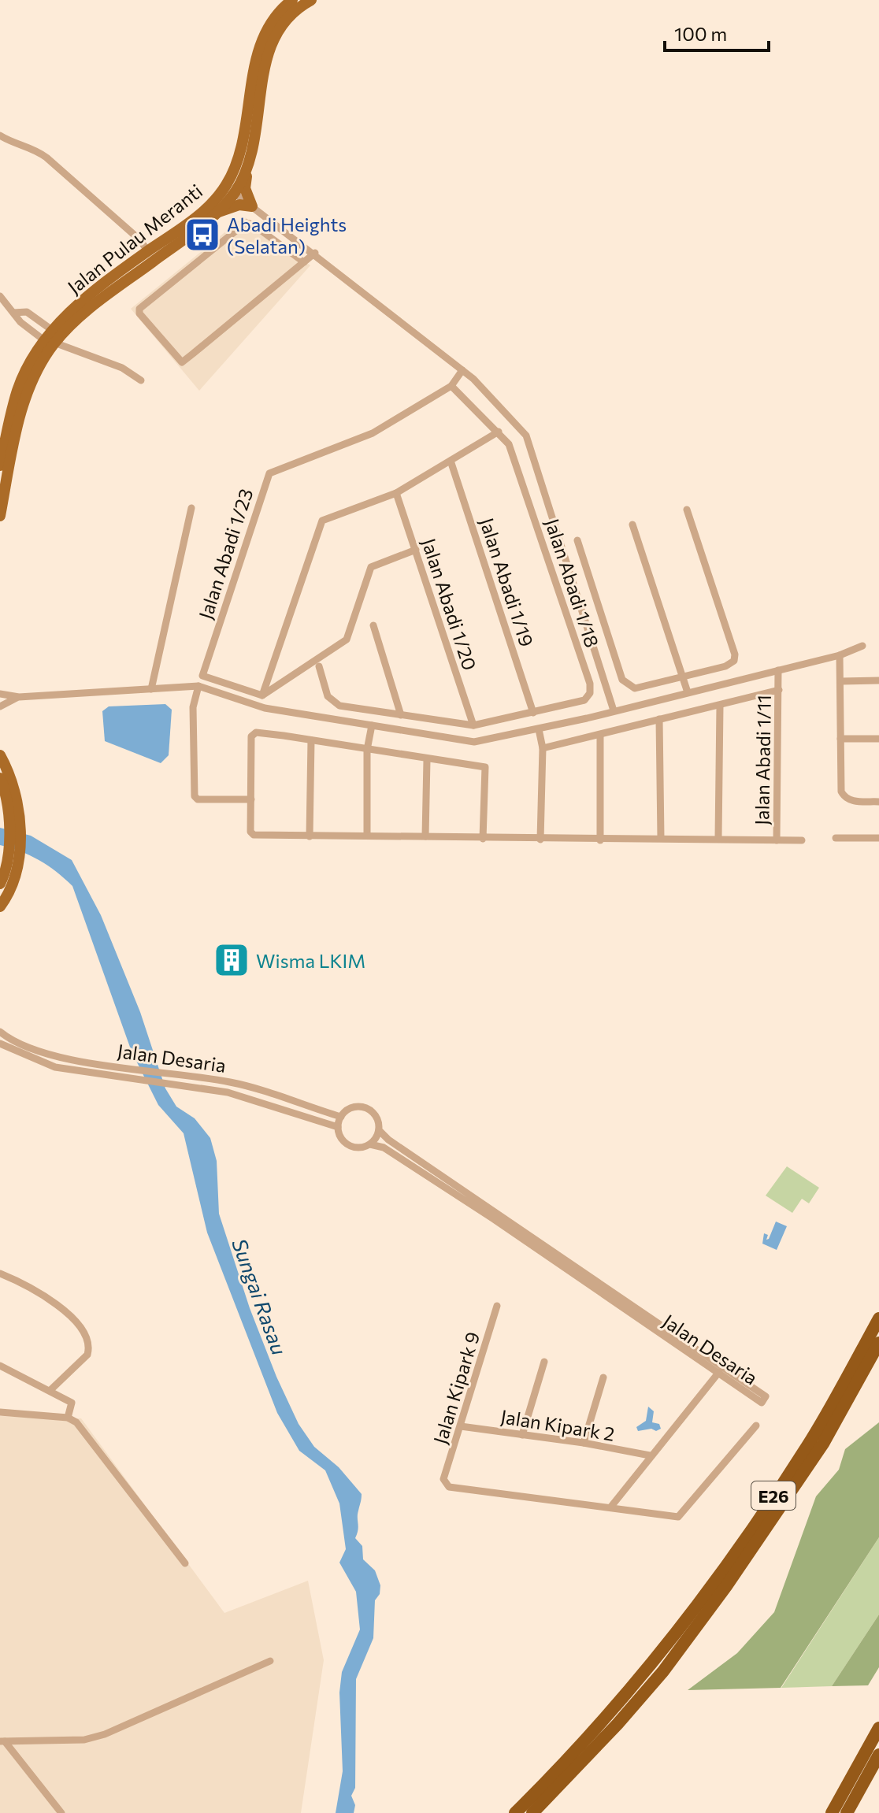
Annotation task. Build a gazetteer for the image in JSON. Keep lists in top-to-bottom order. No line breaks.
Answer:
{"streets":{"highway":["E26"],"main road":["Jalan Pulau Meranti"],"street":["Jalan Abadi 1/23","Jalan Abadi 1/19","Jalan Abadi 1/18","Jalan Abadi 1/20","Jalan Abadi 1/11","Jalan Desaria","Jalan Kipark 9","Jalan Kipark 2"]},"crossings":[["Jalan Abadi 1/23","Jalan Abadi 1/18"],["Jalan Abadi 1/19","Jalan Abadi 1/18"],["Jalan Abadi 1/18","Jalan Abadi 1/20"],["Jalan Kipark 9","Jalan Kipark 2"]],"water":["Sungai Rasau"],"places":{"bus stop":["Abadi Heights (Selatan)"],"building":["Wisma LKIM"]},"scale_bar":"100 m"}
